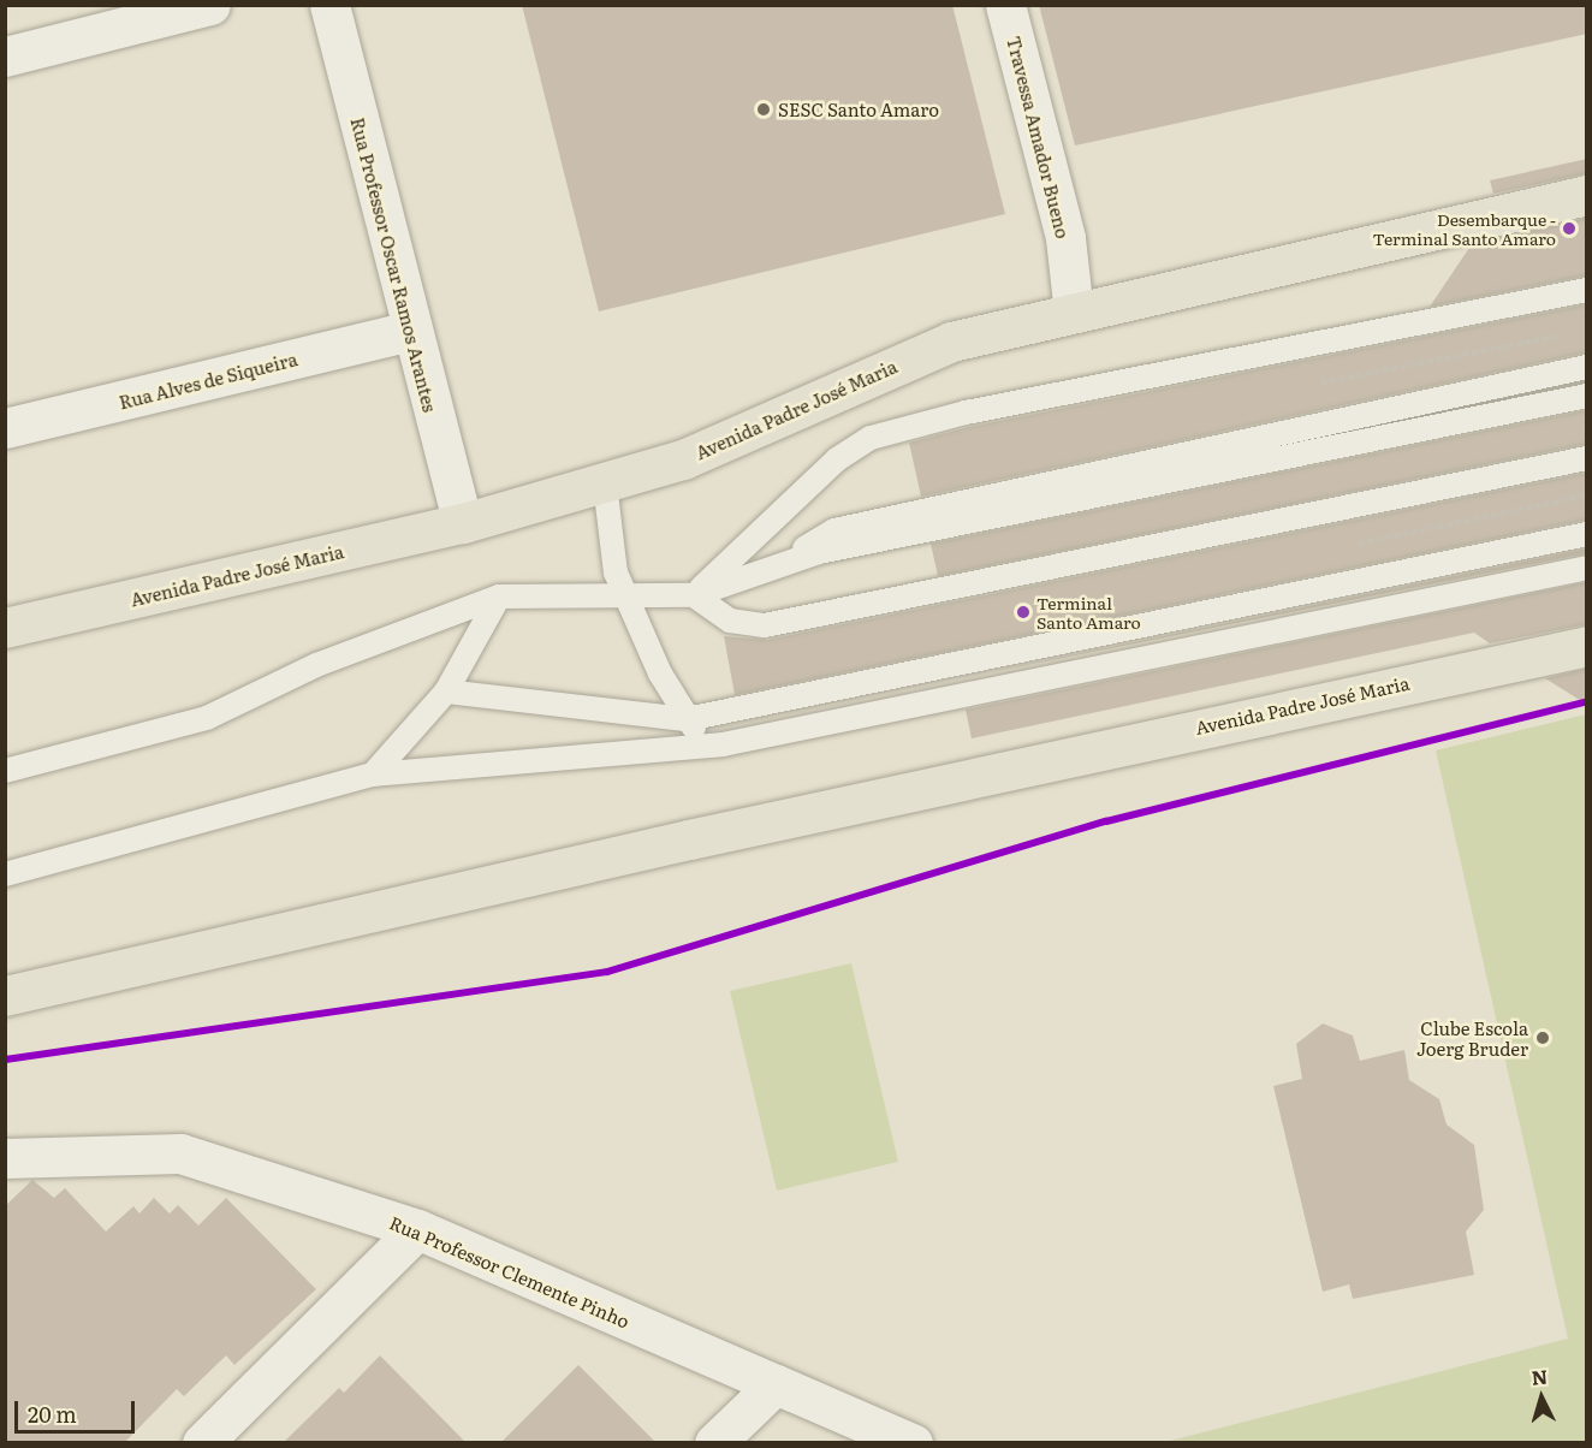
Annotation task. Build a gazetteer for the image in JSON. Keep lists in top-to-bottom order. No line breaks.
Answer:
{"streets":{"main road":["Avenida Padre José Maria"],"street":["Travessa Amador Bueno","Rua Professor Oscar Ramos Arantes","Rua Alves de Siqueira","Rua Professor Clemente Pinho"]},"crossings":[["Travessa Amador Bueno","Avenida Padre José Maria"],["Rua Professor Oscar Ramos Arantes","Rua Alves de Siqueira"],["Rua Professor Oscar Ramos Arantes","Avenida Padre José Maria"]],"places":["SESC Santo Amaro","Desembarque - Terminal Santo Amaro","Terminal Santo Amaro","Clube Escola Joerg Bruder"],"scale_bar":"20 m","north":"top"}
